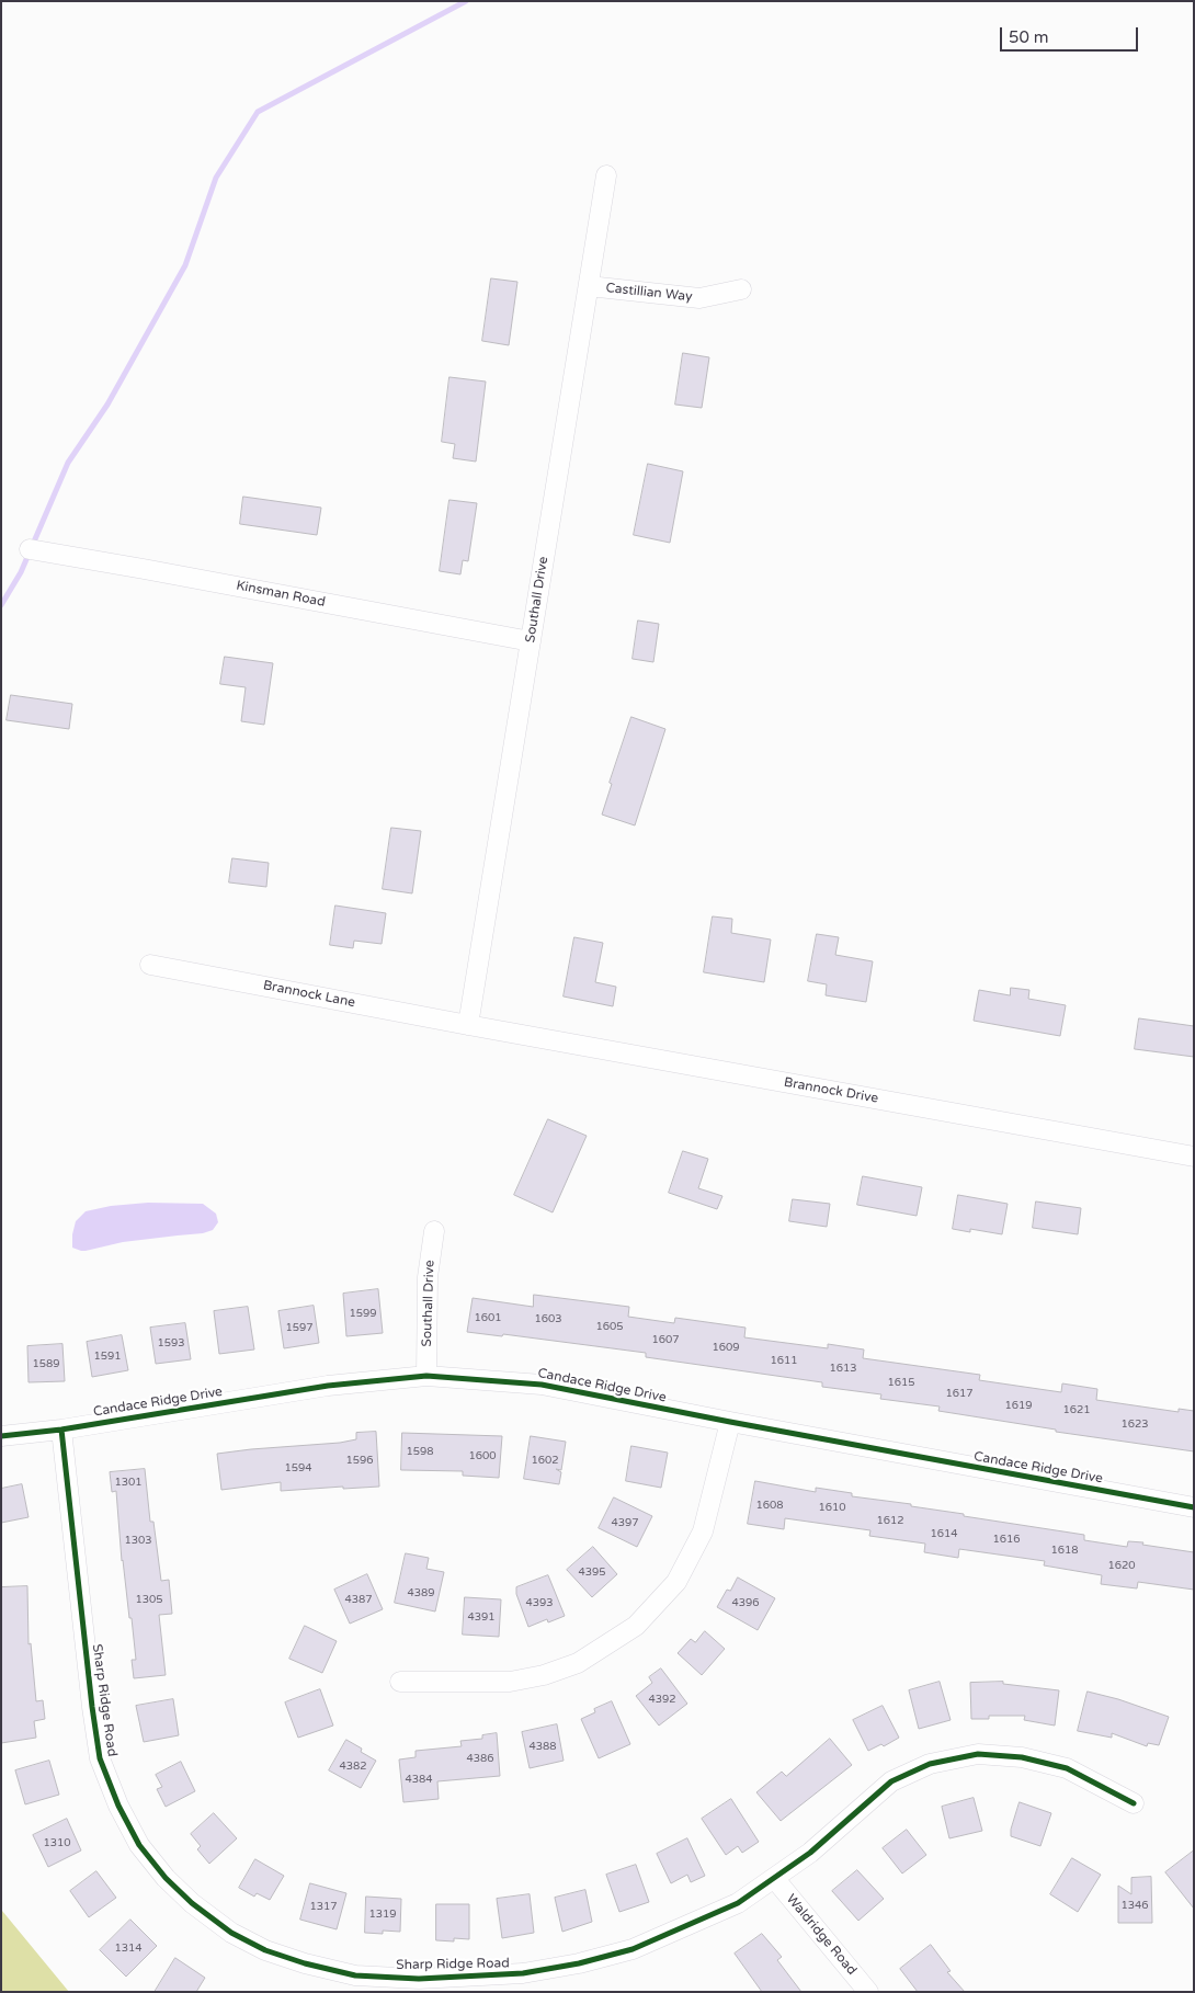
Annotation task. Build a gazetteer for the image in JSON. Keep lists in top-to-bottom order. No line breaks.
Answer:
{"streets":{"street":["Castillian Way","Kinsman Road","Southall Drive","Brannock Lane","Brannock Drive","Candace Ridge Drive","Sharp Ridge Road","Waldridge Road"]},"crossings":[["Castillian Way","Southall Drive"],["Kinsman Road","Southall Drive"],["Southall Drive","Brannock Lane"],["Southall Drive","Brannock Drive"],["Southall Drive","Candace Ridge Drive"],["Brannock Lane","Brannock Drive"],["Candace Ridge Drive","Sharp Ridge Road"],["Sharp Ridge Road","Waldridge Road"]],"house_numbers":["1599","1601","1603","1605","1597","1607","1593","1609","1591","1611","1589","1613","1615","1617","1619","1621","1623","1598","1600","1596","1602","1594","1301","1608","1610","1612","4397","1614","1616","1303","1618","1620","4395","4389","1305","4387","4393","4396","4391","4392","4388","4386","4382","4384","1310","1346","1317","1319","1314"],"scale_bar":"50 m"}
